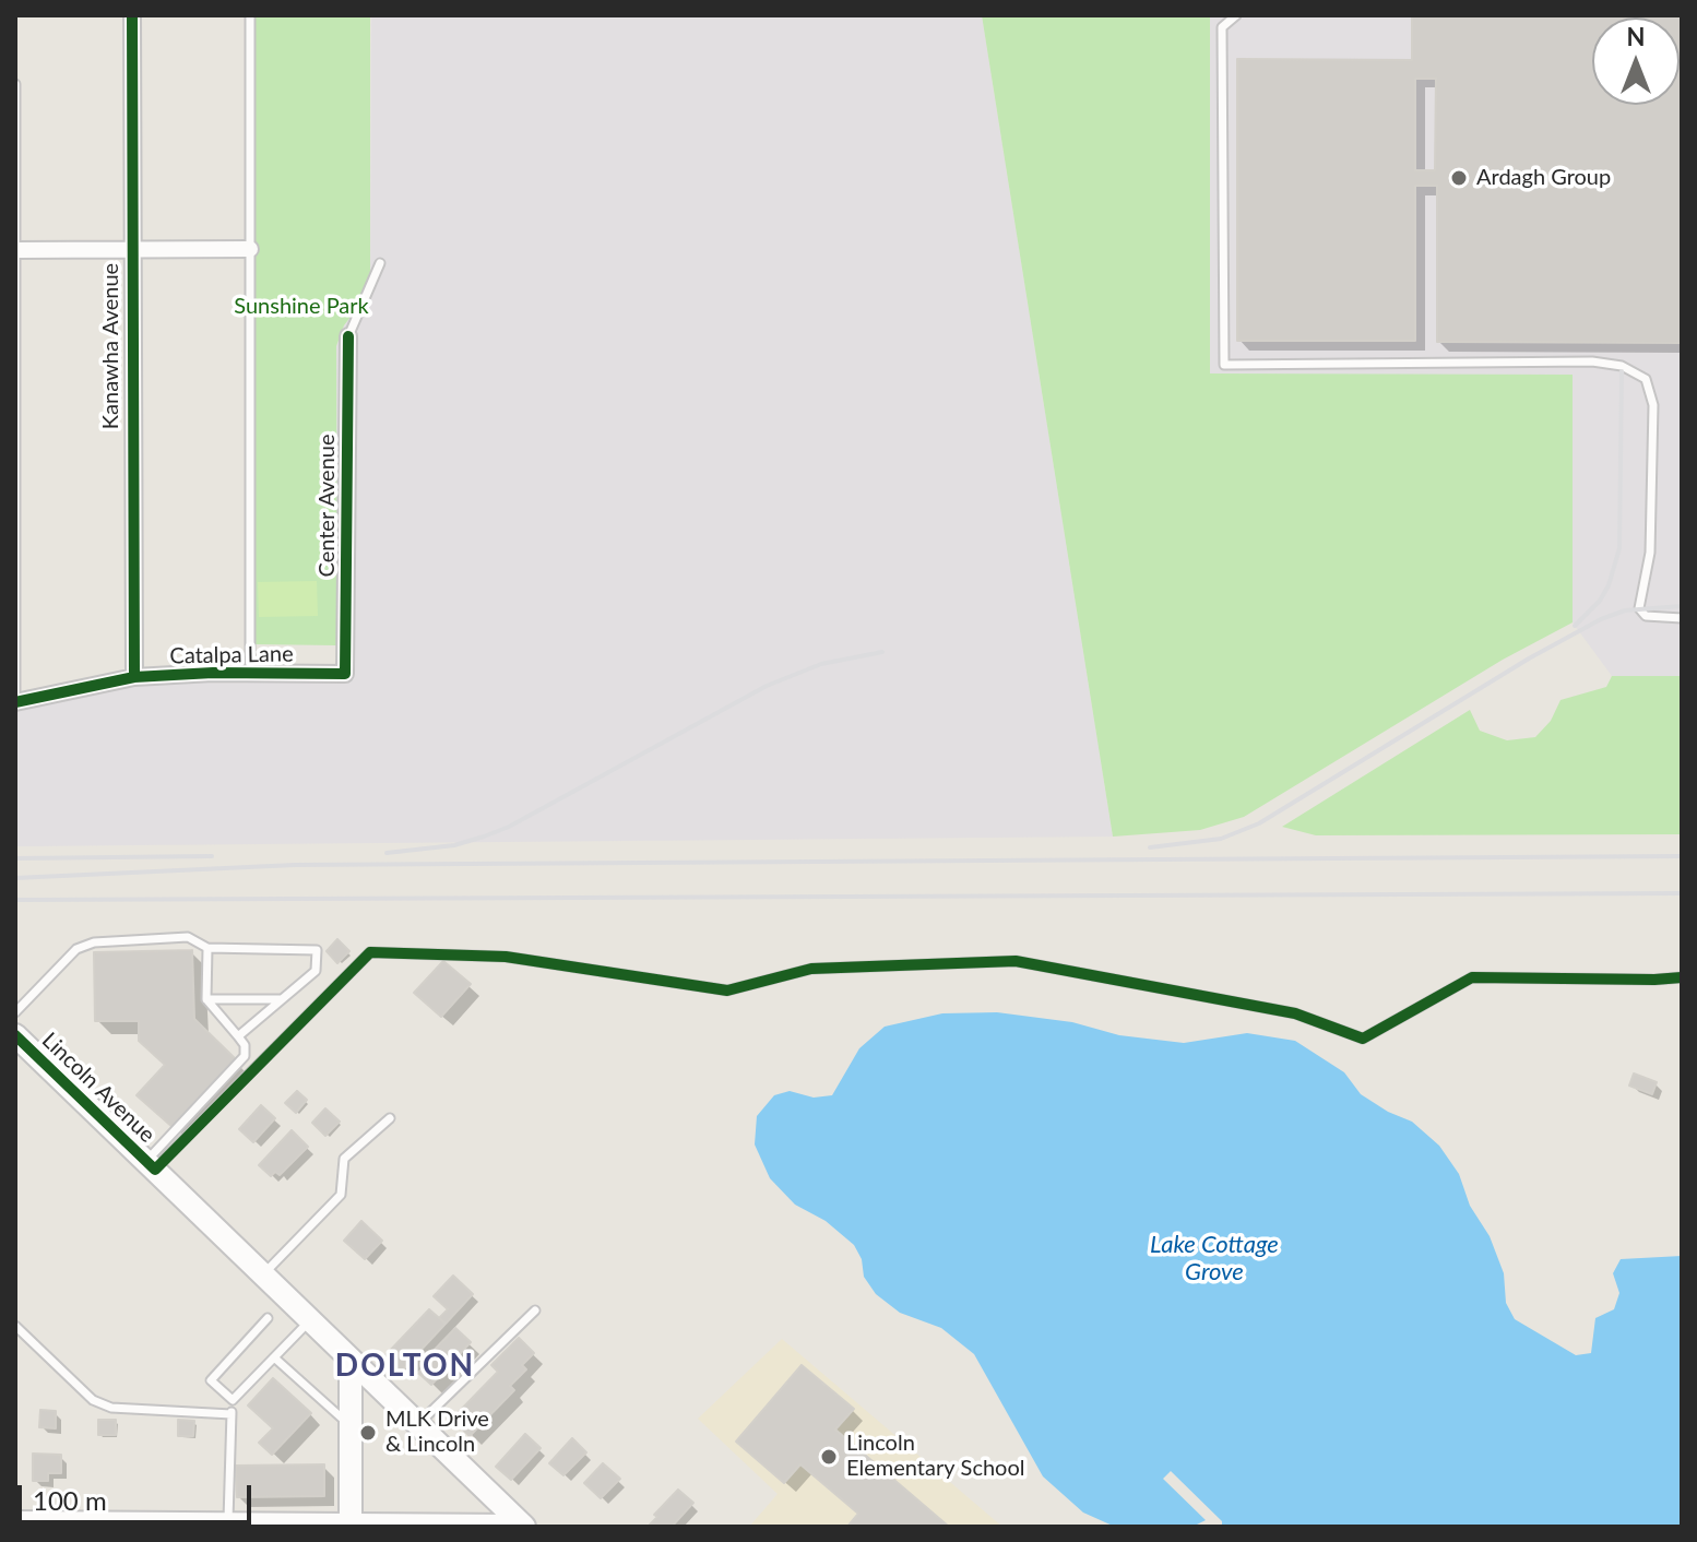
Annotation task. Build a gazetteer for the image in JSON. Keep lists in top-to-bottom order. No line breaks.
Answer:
{"streets":{"street":["Kanawha Avenue","Center Avenue","Catalpa Lane","Lincoln Avenue"]},"crossings":[["Kanawha Avenue","Catalpa Lane"],["Center Avenue","Catalpa Lane"]],"districts":["DOLTON"],"water":["Lake Cottage Grove"],"parks":["Sunshine Park"],"places":["Ardagh Group","MLK Drive & Lincoln","Lincoln Elementary School"],"scale_bar":"100 m","north":"top"}
